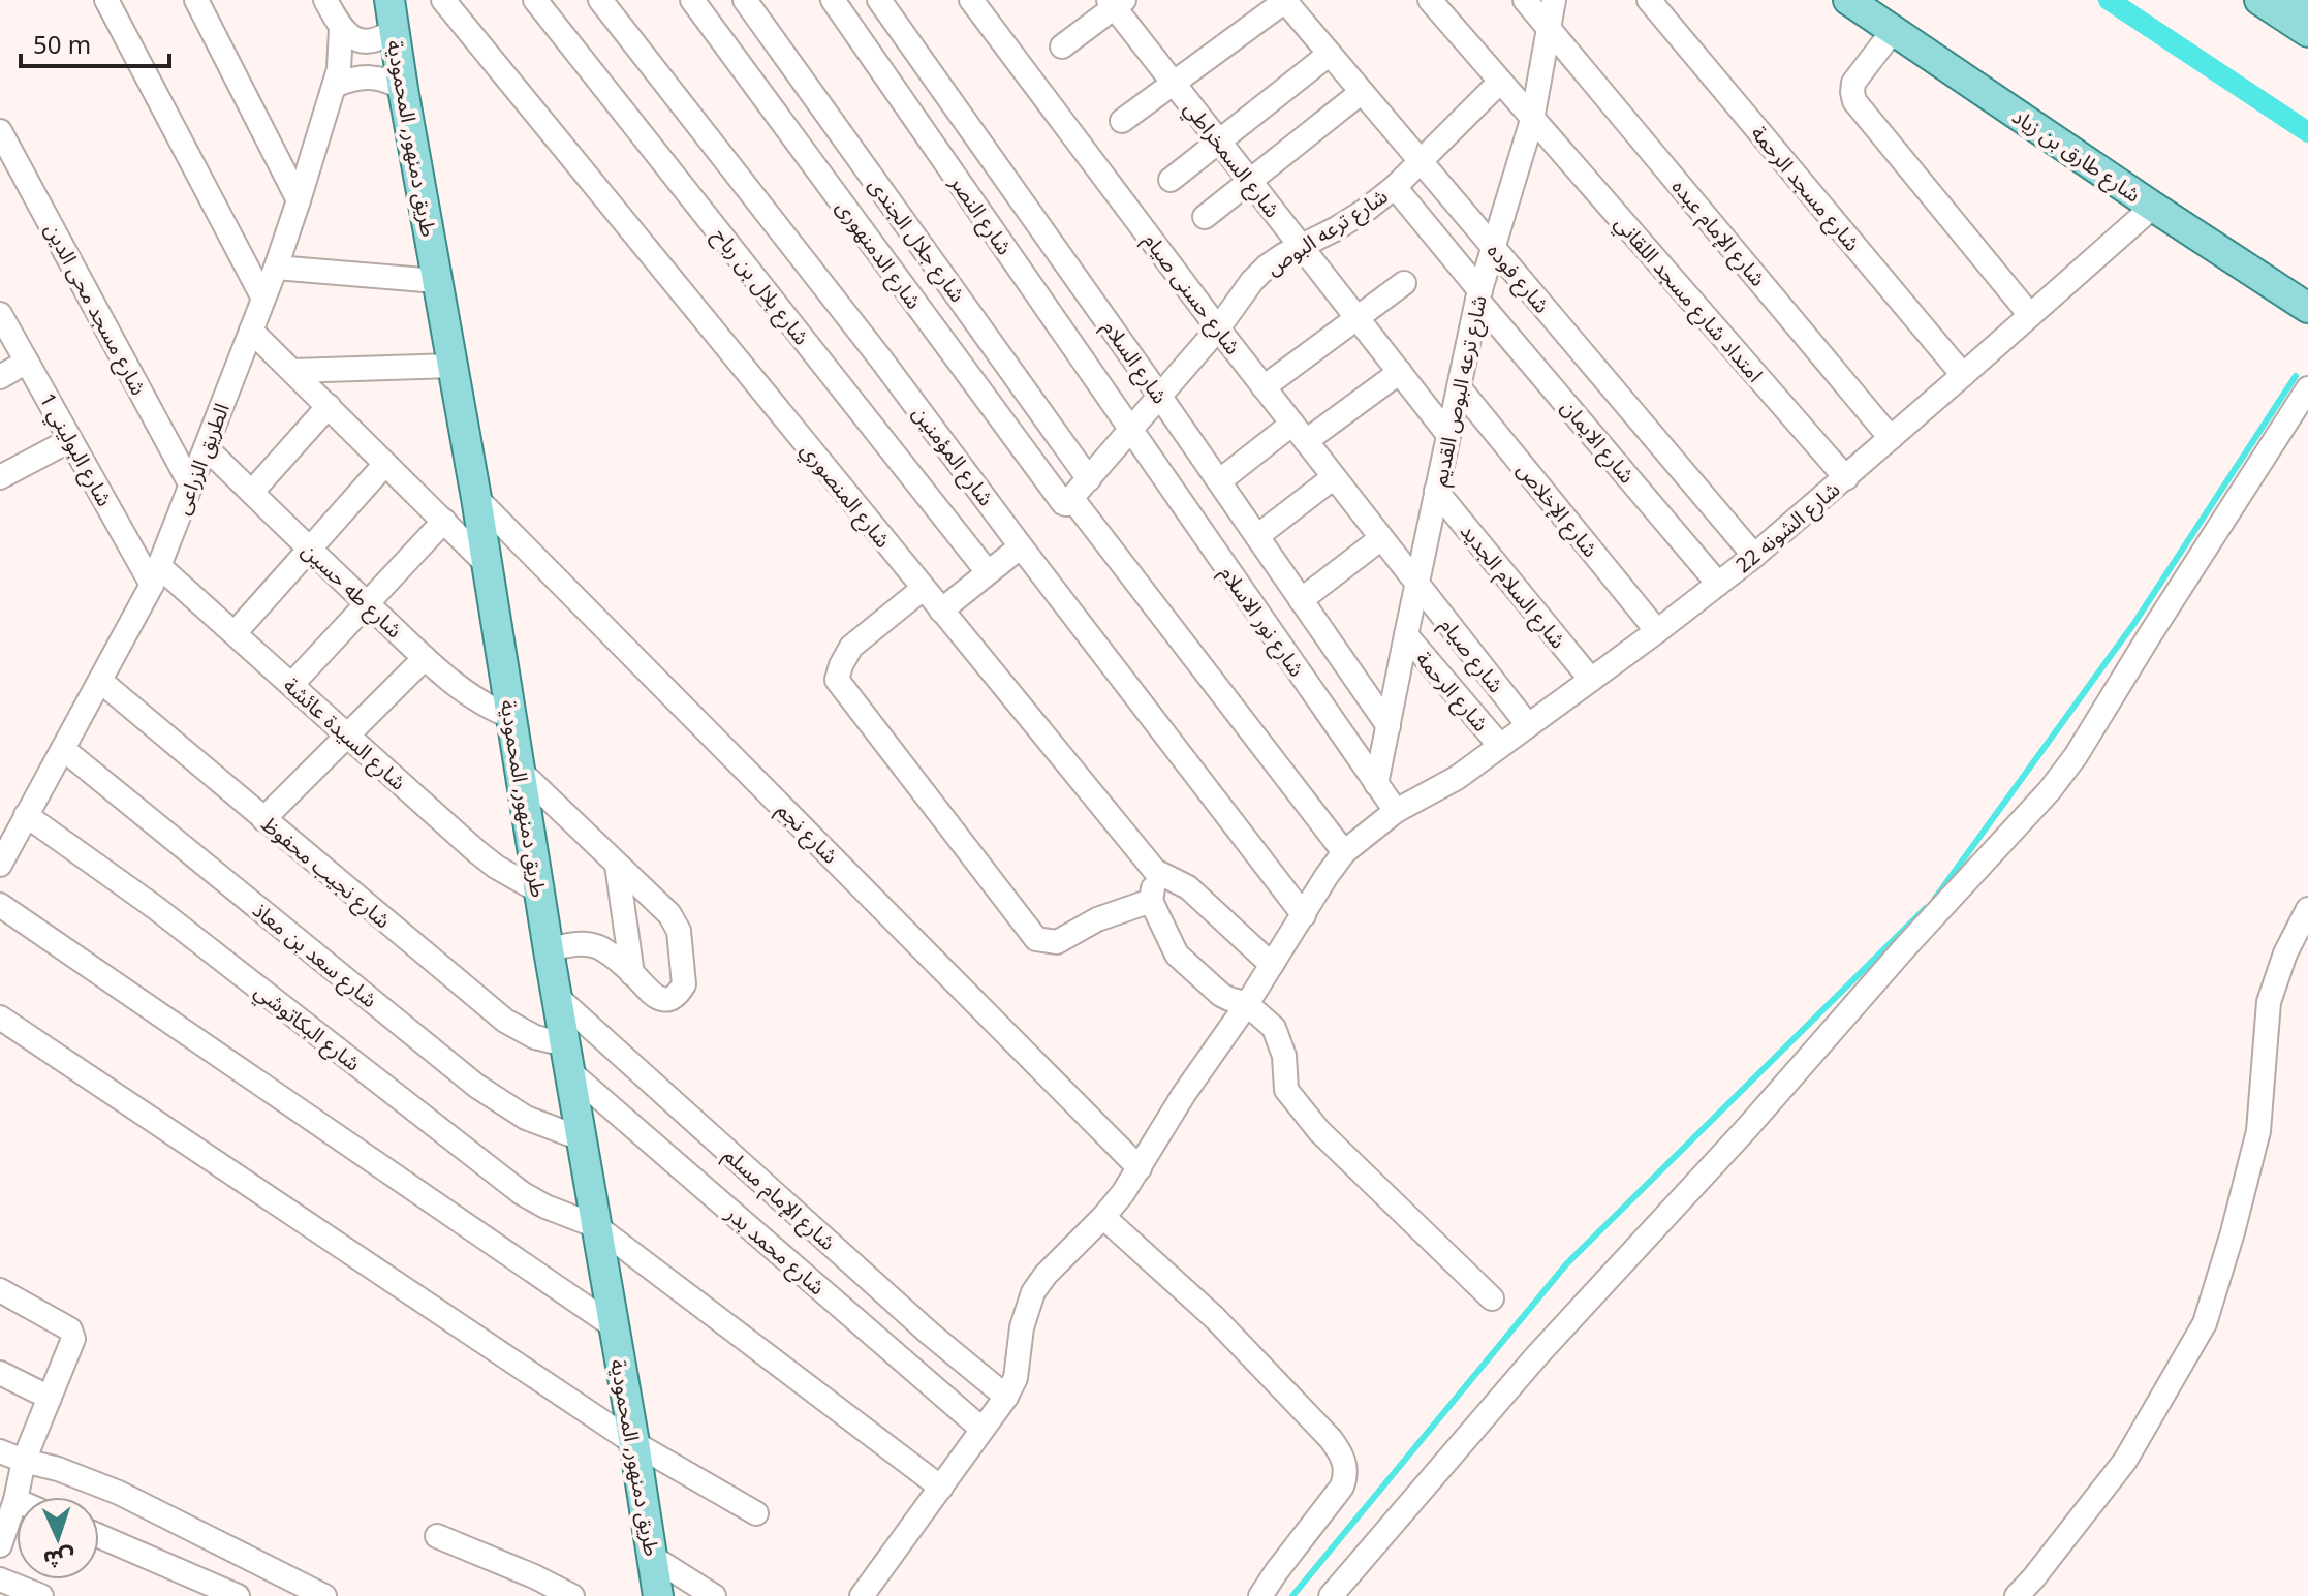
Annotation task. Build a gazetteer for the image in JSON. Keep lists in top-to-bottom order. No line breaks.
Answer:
{"streets":{"main road":["طريق دمنهور, المحمودية","شارع طارق بن زياد"],"street":["شارع السمخراطي","شارع مسجد الرحمة","شارع النصر","شارع ترعه البوص","شارع الإمام عبده","شارع جلال الجندى","شارع الدمنهورى","شارع فوده","شارع بلال بن رباح","شارع حسنى صيام","امتداد شارع مسجد اللقاني","شارع مسجد محى الدين","شارع السلام","شارع ترعه البوص القديم","شارع الايمان","شارع البوليني 1","شارع المؤمنين","الطريق الزراعى","شارع المنصوري","شارع الإخلاص","شارع الشونه 22","شارع السلام الجديد","شارع طه حسين","شارع نور الاسلام","شارع صيام","شارع الرحمة","شارع السيدة عائشة","شارع نجم","شارع نجيب محفوظ","شارع سعد بن معاذ","شارع البكاتوشي","شارع الإمام مسلم","شارع محمد بدر"]},"crossings":[["طريق دمنهور, المحمودية","شارع طه حسين"],["طريق دمنهور, المحمودية","شارع السيدة عائشة"],["طريق دمنهور, المحمودية","شارع نجم"],["طريق دمنهور, المحمودية","شارع نجيب محفوظ"],["طريق دمنهور, المحمودية","شارع سعد بن معاذ"],["طريق دمنهور, المحمودية","شارع البكاتوشي"],["طريق دمنهور, المحمودية","شارع الإمام مسلم"],["طريق دمنهور, المحمودية","شارع محمد بدر"],["شارع طارق بن زياد","شارع الشونه 22"],["شارع السمخراطي","شارع ترعه البوص"],["شارع السمخراطي","شارع ترعه البوص القديم"],["شارع مسجد الرحمة","شارع الشونه 22"],["شارع النصر","شارع ترعه البوص"],["شارع النصر","شارع نور الاسلام"],["شارع ترعه البوص","شارع جلال الجندى"],["شارع ترعه البوص","شارع الدمنهورى"],["شارع ترعه البوص","شارع فوده"],["شارع ترعه البوص","شارع حسنى صيام"],["شارع ترعه البوص","امتداد شارع مسجد اللقاني"],["شارع ترعه البوص","شارع السلام"],["شارع ترعه البوص","شارع نور الاسلام"],["شارع الإمام عبده","شارع ترعه البوص القديم"],["شارع الإمام عبده","شارع الشونه 22"],["شارع الدمنهورى","شارع الشونه 22"],["شارع فوده","شارع ترعه البوص القديم"],["شارع فوده","شارع الايمان"],["شارع فوده","شارع الشونه 22"],["شارع حسنى صيام","شارع ترعه البوص القديم"],["شارع حسنى صيام","شارع صيام"],["امتداد شارع مسجد اللقاني","شارع ترعه البوص القديم"],["امتداد شارع مسجد اللقاني","شارع الشونه 22"],["شارع مسجد محى الدين","الطريق الزراعى"],["شارع السلام","شارع ترعه البوص القديم"],["شارع ترعه البوص القديم","شارع الايمان"],["شارع ترعه البوص القديم","شارع الإخلاص"],["شارع ترعه البوص القديم","شارع السلام الجديد"],["شارع ترعه البوص القديم","شارع نور الاسلام"],["شارع ترعه البوص القديم","شارع صيام"],["شارع ترعه البوص القديم","شارع الرحمة"],["شارع الايمان","شارع الشونه 22"],["شارع البوليني 1","الطريق الزراعى"],["شارع البوليني 1","شارع السيدة عائشة"],["شارع المؤمنين","شارع الشونه 22"],["الطريق الزراعى","شارع طه حسين"],["الطريق الزراعى","شارع السيدة عائشة"],["الطريق الزراعى","شارع نجيب محفوظ"],["الطريق الزراعى","شارع سعد بن معاذ"],["الطريق الزراعى","شارع البكاتوشي"],["شارع المنصوري","شارع الشونه 22"],["شارع الإخلاص","شارع الشونه 22"],["شارع الشونه 22","شارع السلام الجديد"],["شارع الشونه 22","شارع نور الاسلام"],["شارع الشونه 22","شارع صيام"],["شارع الشونه 22","شارع الرحمة"],["شارع الشونه 22","شارع نجم"],["شارع الشونه 22","شارع الإمام مسلم"],["شارع نجيب محفوظ","شارع محمد بدر"]],"scale_bar":"50 m","north":"bottom"}
